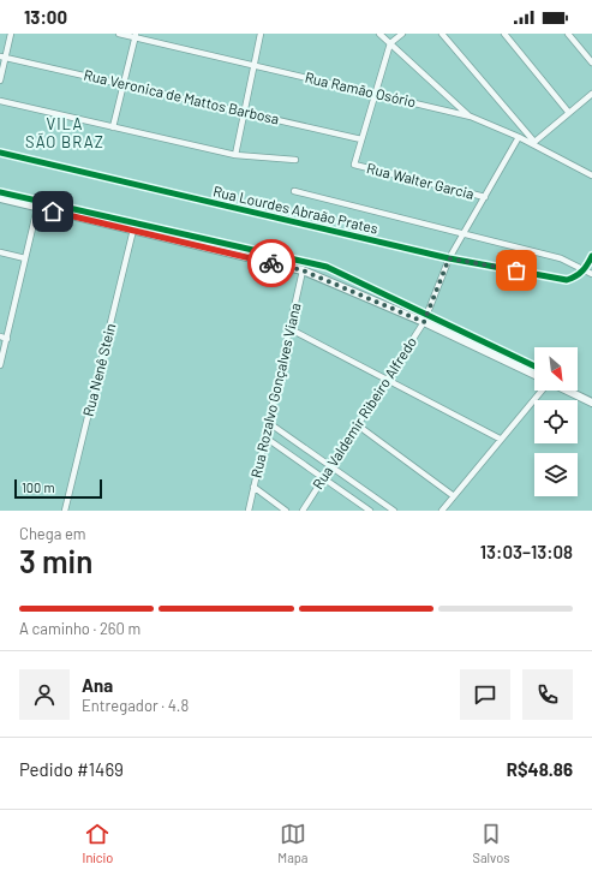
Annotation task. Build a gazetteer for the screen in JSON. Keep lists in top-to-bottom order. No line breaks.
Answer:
{"streets":{"street":["Rua Ramão Osório","Rua Veronica de Mattos Barbosa","Rua Walter Garcia","Rua Lourdes Abraão Prates","Rua Nenê Stein","Rua Rozalvo Gonçalves Viana","Rua Valdemir Ribeiro Alfredo"]},"crossings":[["Rua Ramão Osório","Rua Valdemir Ribeiro Alfredo"],["Rua Veronica de Mattos Barbosa","Rua Walter Garcia"],["Rua Walter Garcia","Rua Valdemir Ribeiro Alfredo"],["Rua Lourdes Abraão Prates","Rua Valdemir Ribeiro Alfredo"]],"districts":["VILA SÃO BRAZ"],"scale_bar":"100 m","north":"bottom right","page":{"status":"13:00","scale":"100 m","heading":["3 min","Chega em","13:03–13:08"],"panel":["Ana","Entregador · 4.8","Pedido #1469","R$48.86"],"bar":"A caminho · 260 m","tabs":["Início","Mapa","Salvos"]}}
